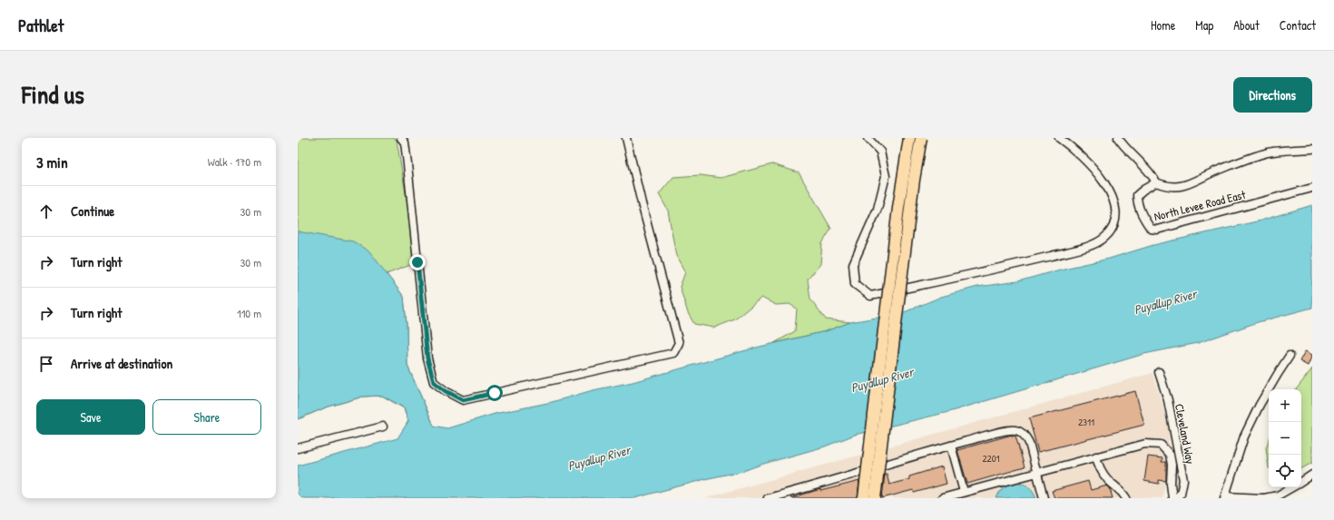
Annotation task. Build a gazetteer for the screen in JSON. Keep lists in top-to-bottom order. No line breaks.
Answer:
{"streets":{"street":["North Levee Road East","Cleveland Way"]},"water":["Puyallup River"],"house_numbers":["2311","2201"],"page":{"header":"Pathlet","nav":["Home","Map","About","Contact"],"title":"Find us","buttons":["Directions",["Save","Share"]],"heading":["3 min","Walk · 170 m"],"list":[["Continue","30 m"],["Turn right","30 m"],["Turn right","110 m"],"Arrive at destination"],"map_buttons":["+","−"]}}
